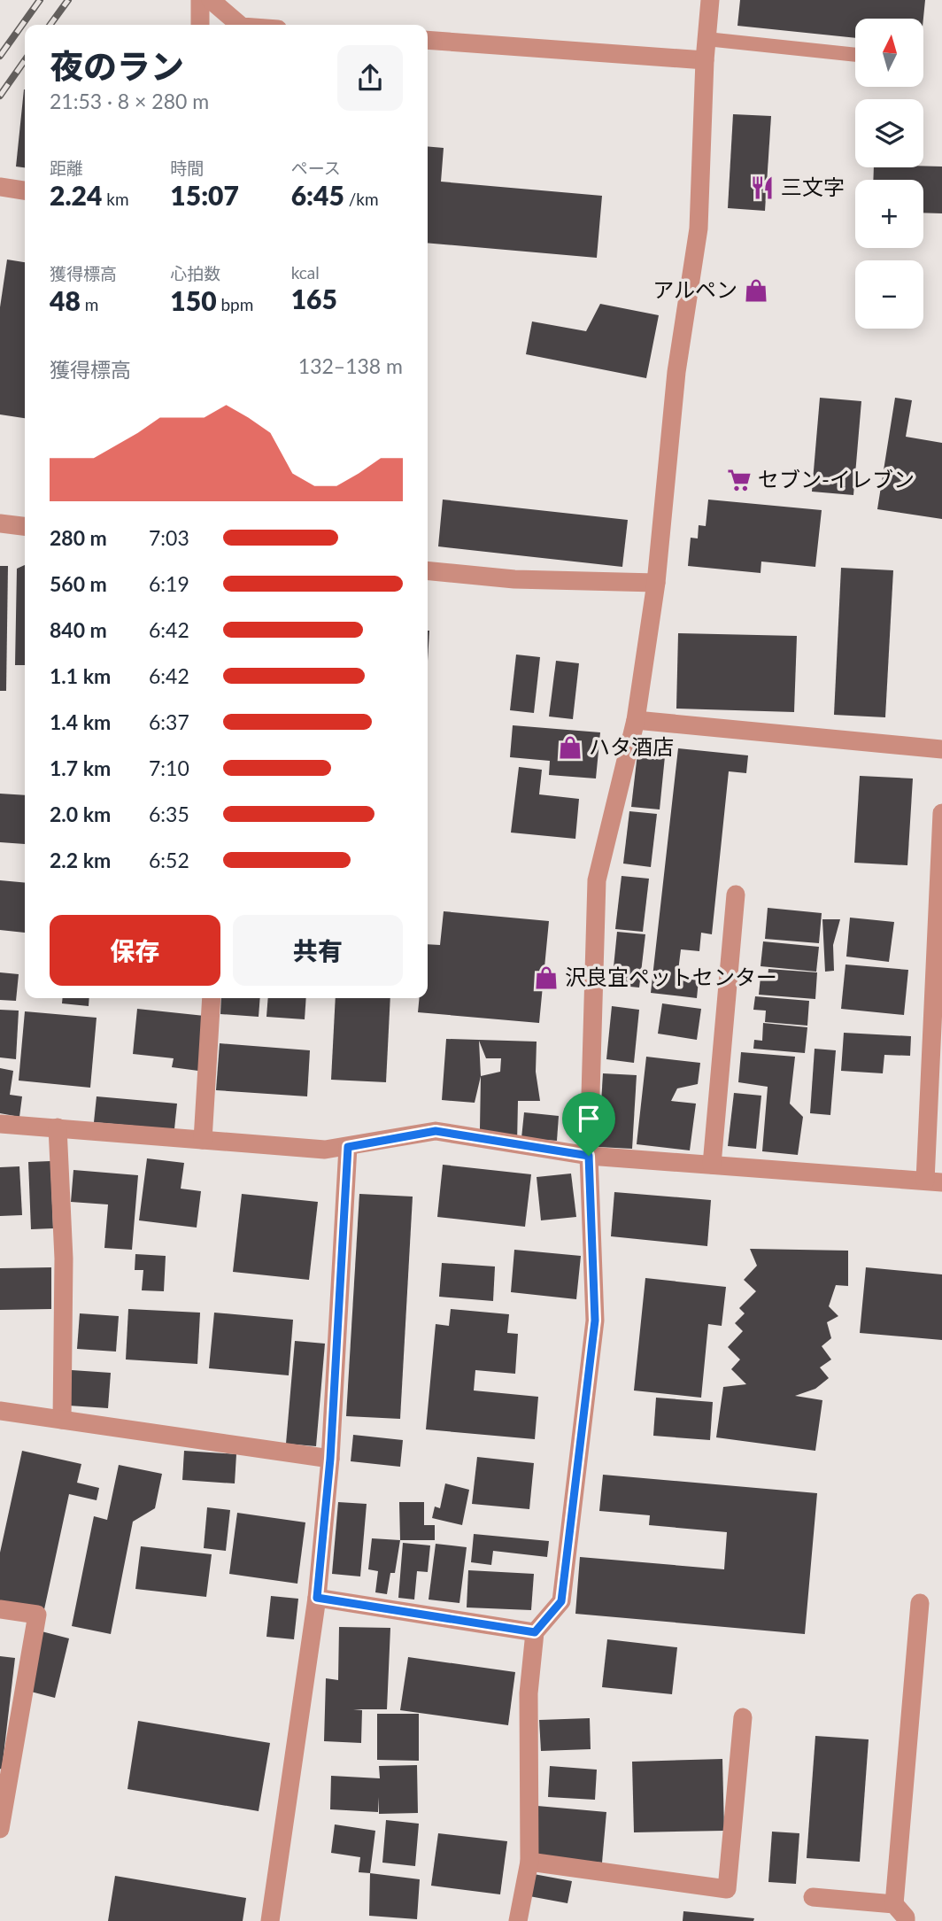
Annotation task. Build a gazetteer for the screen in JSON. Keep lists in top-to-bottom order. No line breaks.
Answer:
{"places":{"restaurant":["三文字"],"shop":["アルペン","ハタ酒店","沢良宜ペットセンター"],"supermarket":["セブン-イレブン"]},"north":"top","page":{"map_buttons":["+","−"],"heading":["夜のラン","21:53 · 8 × 280 m"],"stats":[["距離","2.24 km"],["時間","15:07"],["ペース","6:45 /km"],["獲得標高","48 m"],["心拍数","150 bpm"],["kcal","165"]],"chart":["獲得標高","132–138 m"],"list":[{"name":"280 m","note":"7:03"},{"name":"560 m","note":"6:19"},{"name":"840 m","note":"6:42"},{"name":"1.1 km","note":"6:42"},{"name":"1.4 km","note":"6:37"},{"name":"1.7 km","note":"7:10"},{"name":"2.0 km","note":"6:35"},{"name":"2.2 km","note":"6:52"}],"buttons":["保存","共有"]}}
